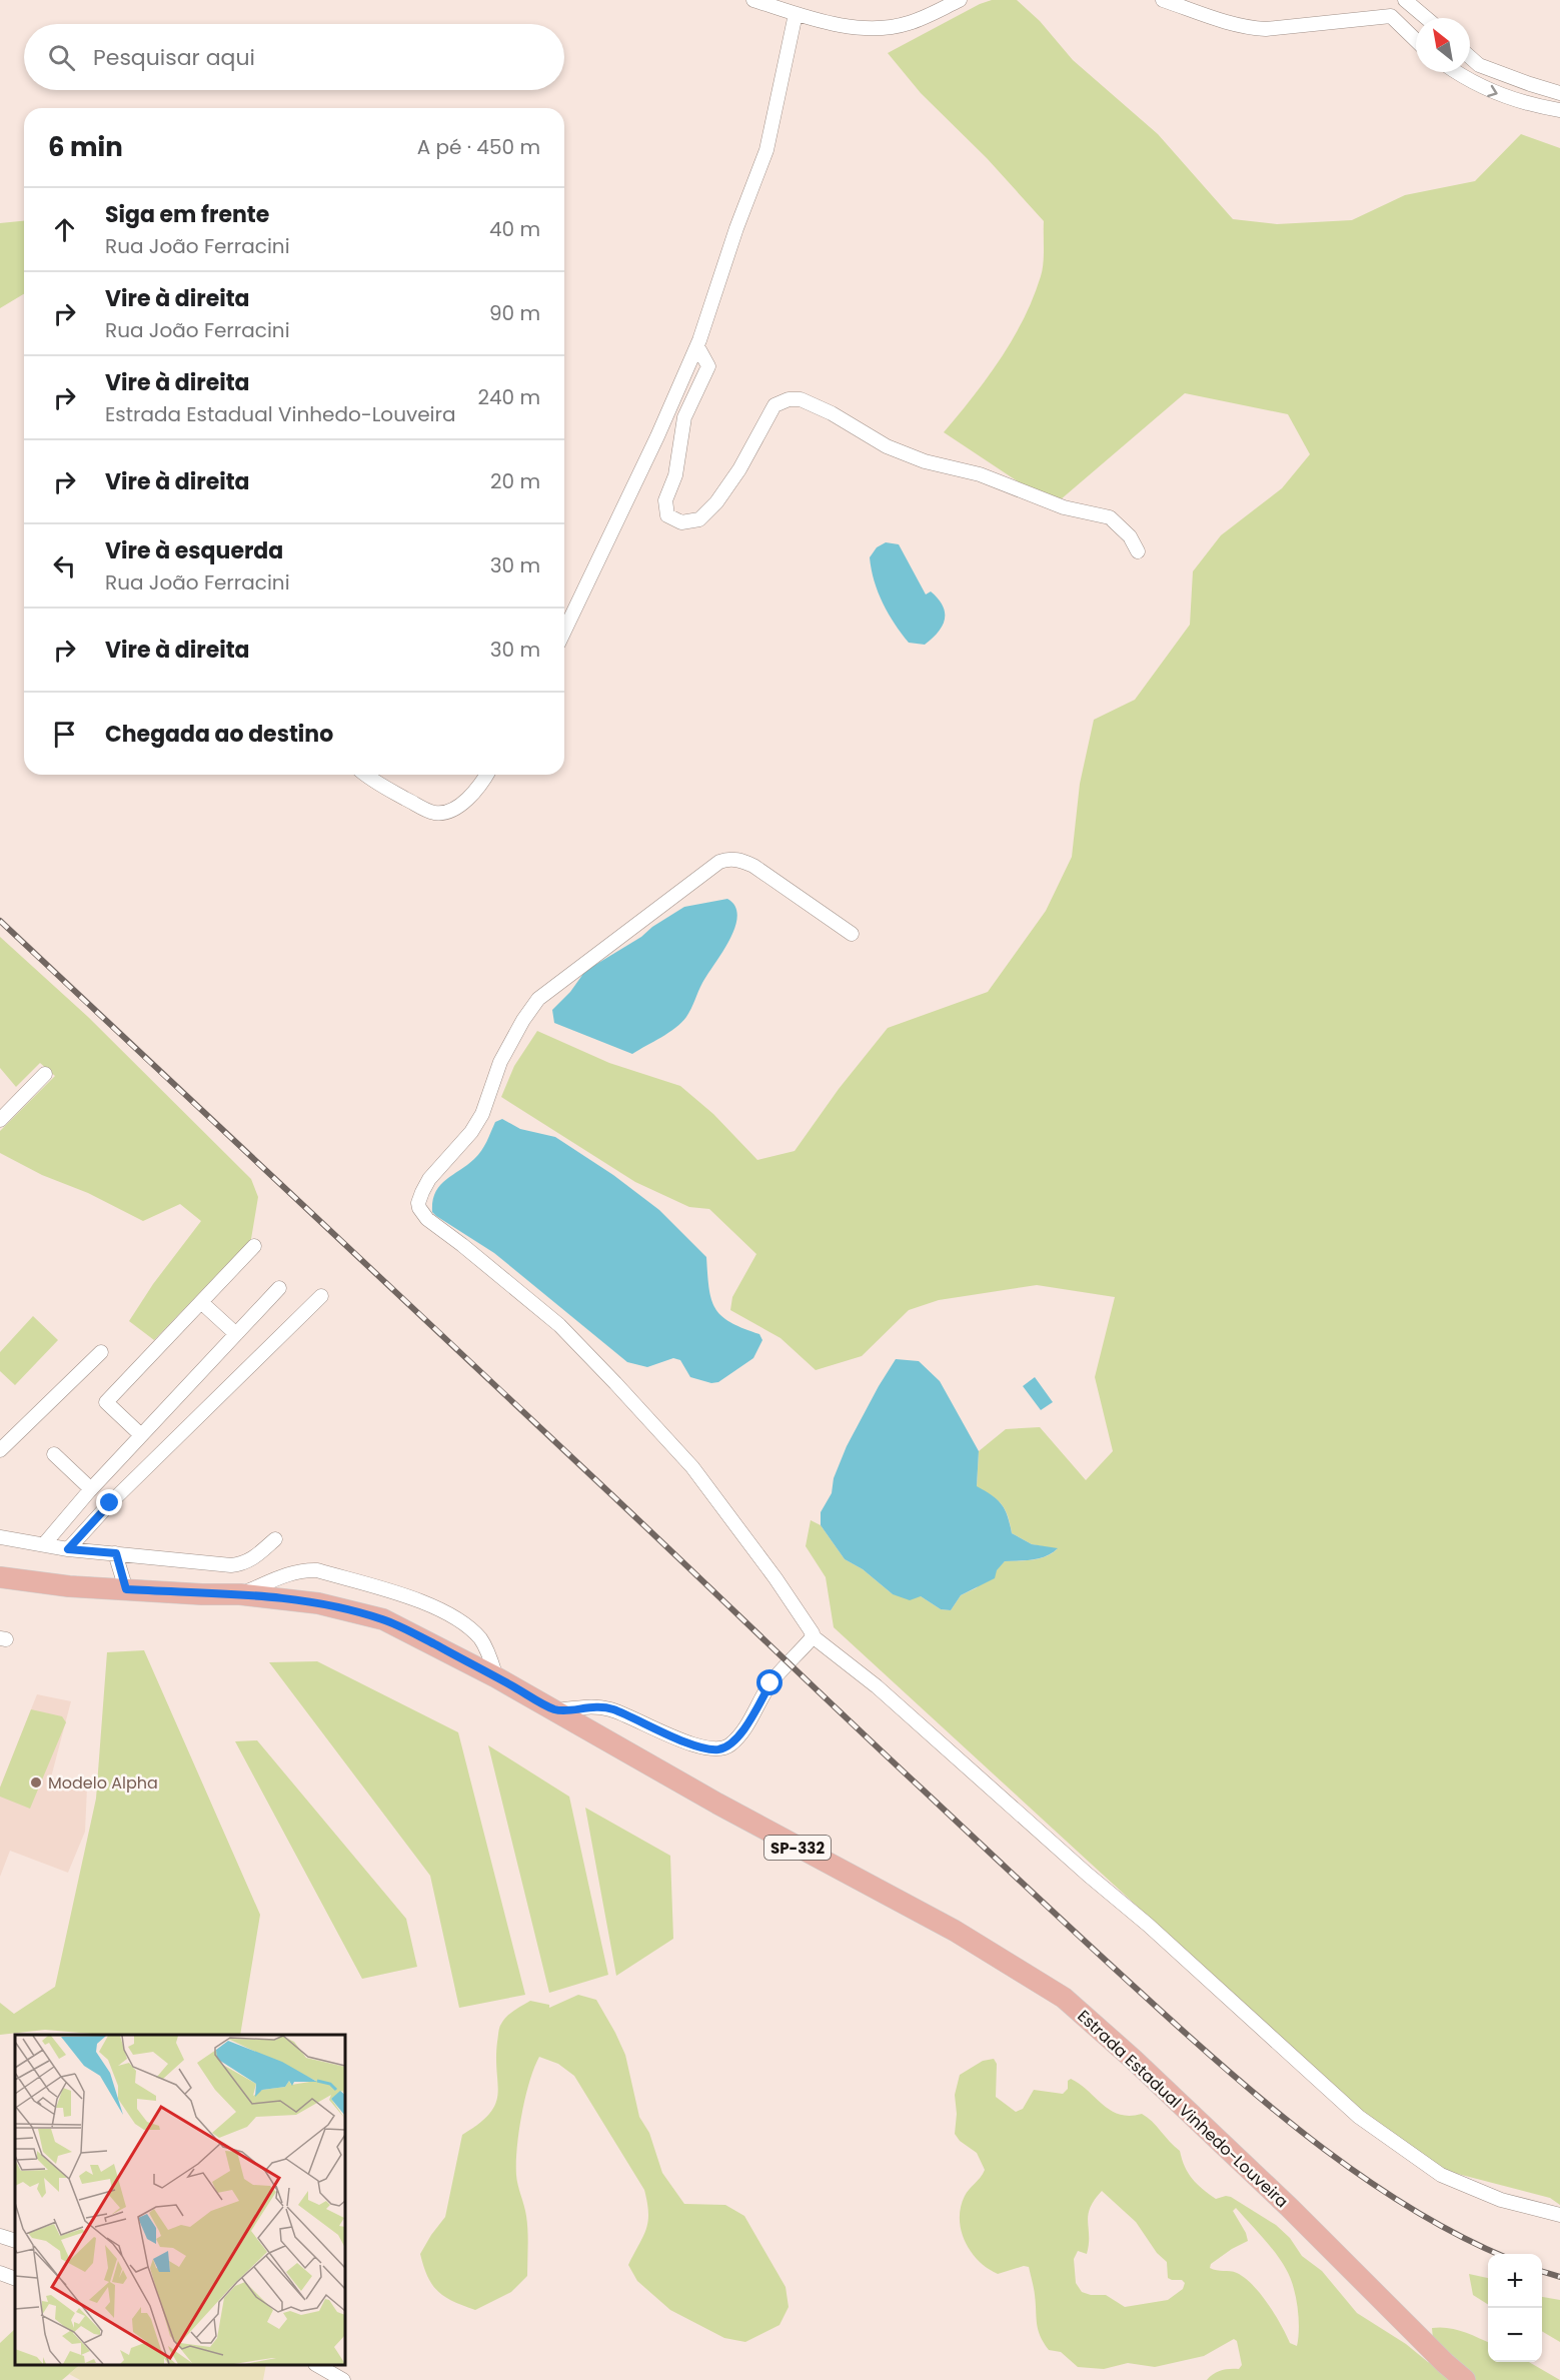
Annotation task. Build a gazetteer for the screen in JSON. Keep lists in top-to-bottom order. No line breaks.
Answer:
{"streets":{"main road":["SP-332","Estrada Estadual Vinhedo-Louveira"]},"places":["Modelo Alpha"],"north":"top left","page":{"search":"Pesquisar aqui","heading":["6 min","A pé · 450 m"],"list":[["Siga em frente","Rua João Ferracini","40 m"],["Vire à direita","Rua João Ferracini","90 m"],["Vire à direita","Estrada Estadual Vinhedo-Louveira","240 m"],["Vire à direita","20 m"],["Vire à esquerda","Rua João Ferracini","30 m"],["Vire à direita","30 m"],"Chegada ao destino"],"map_buttons":["+","−"]}}
